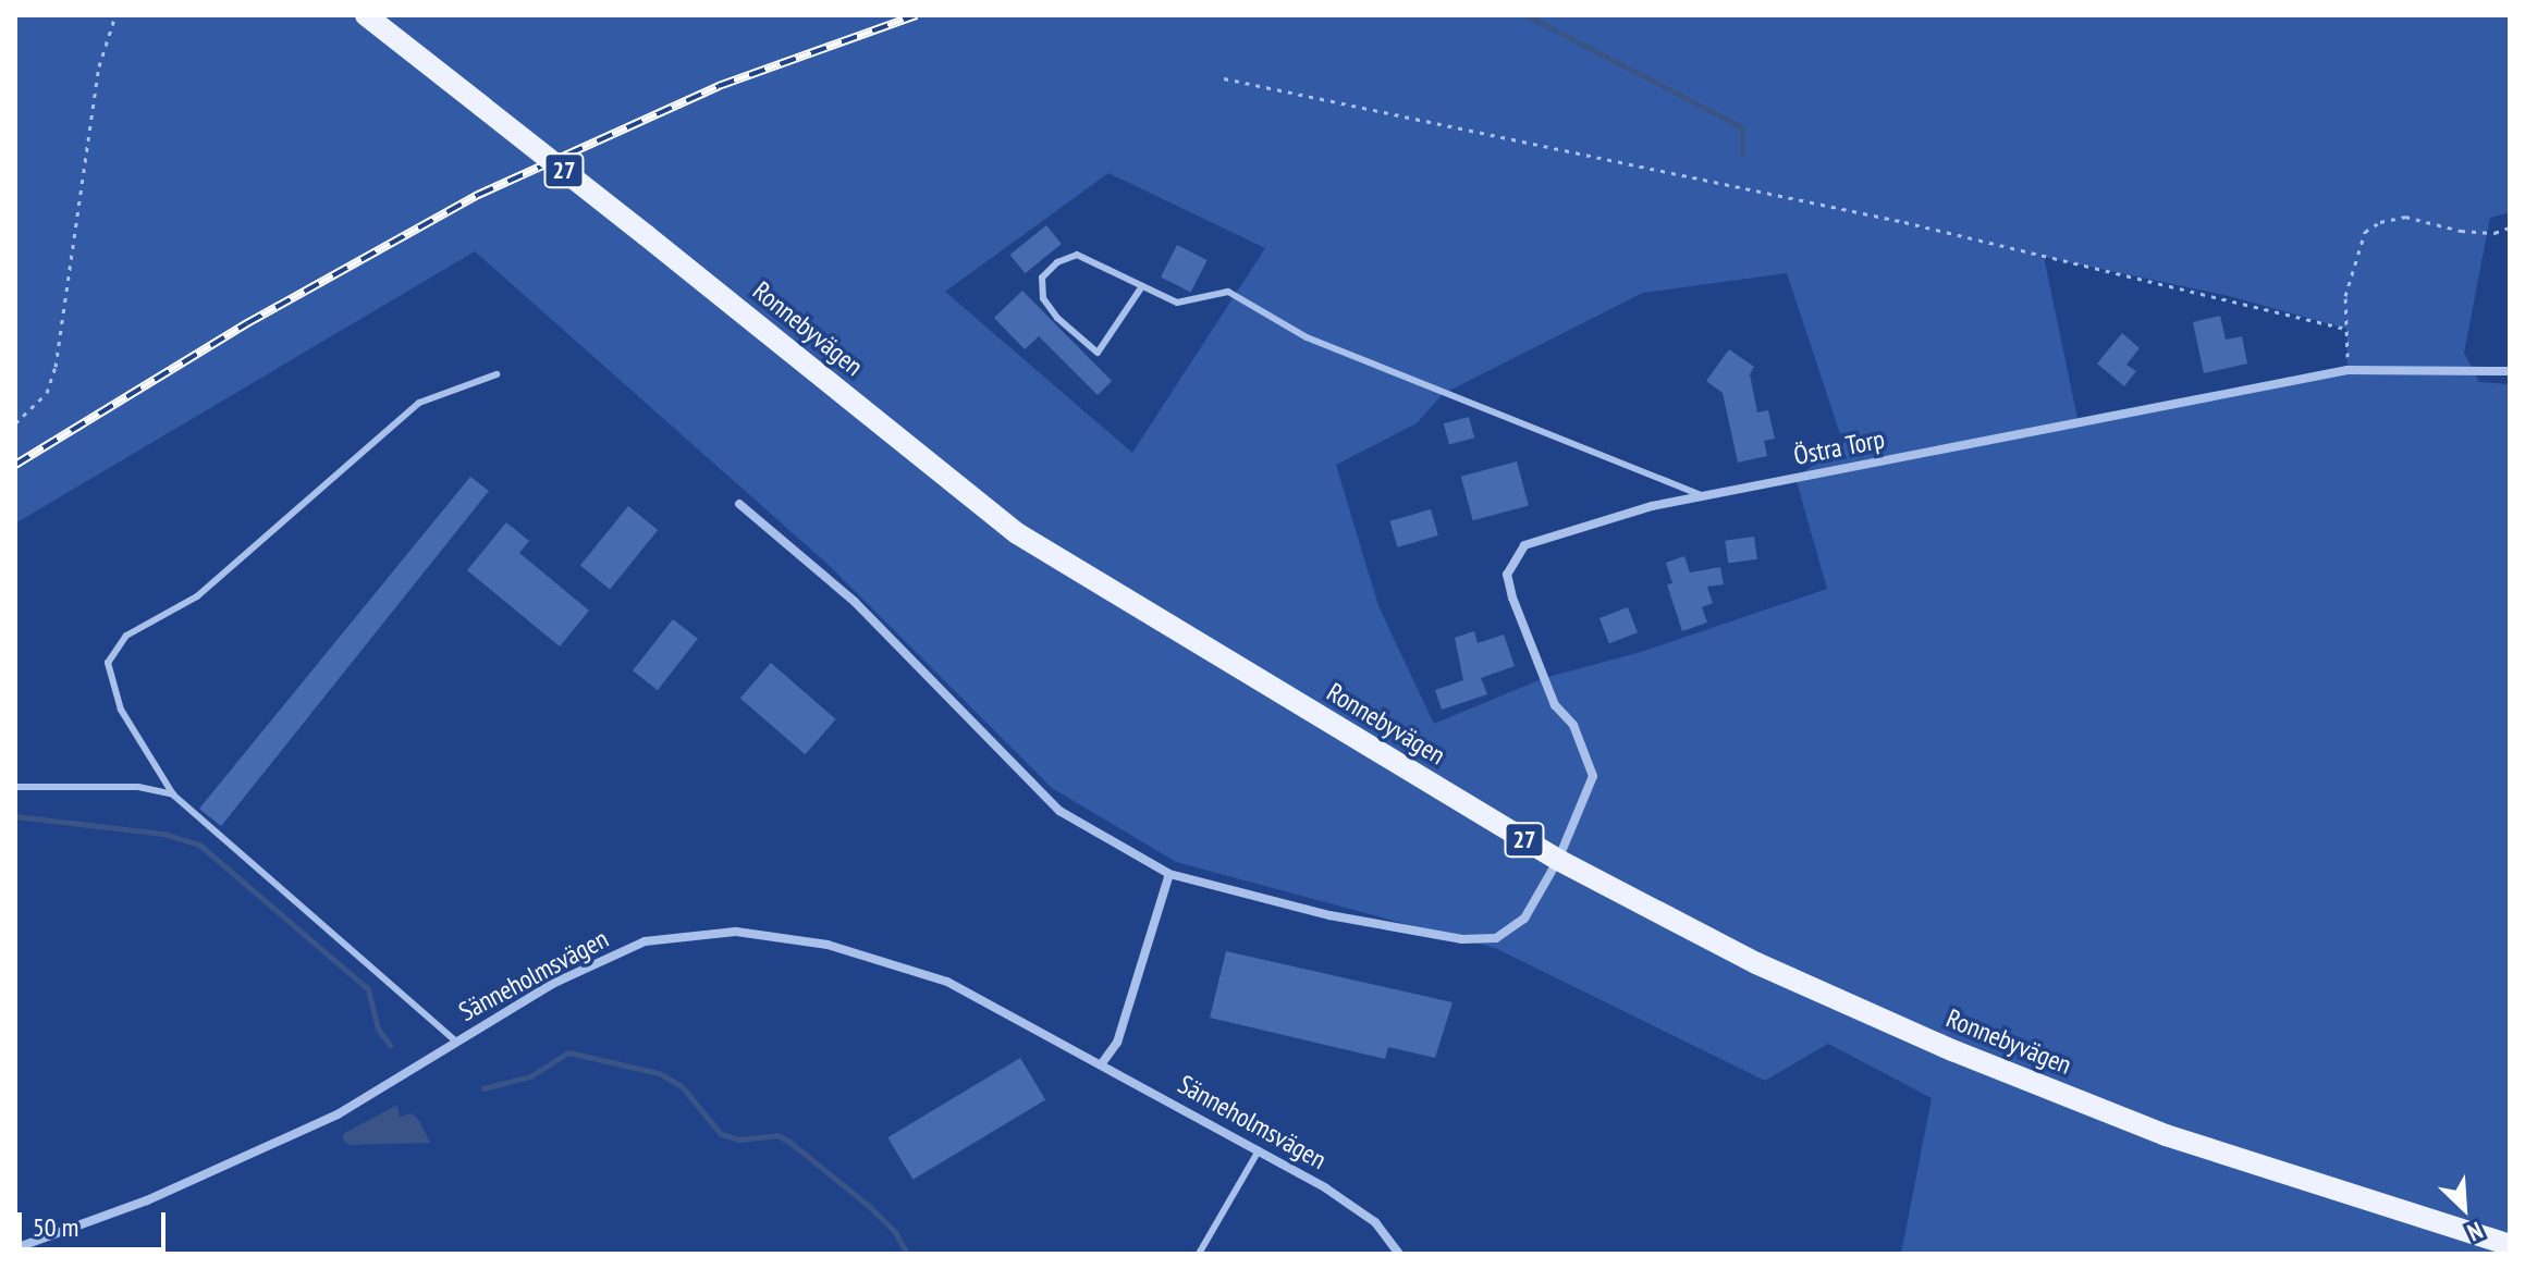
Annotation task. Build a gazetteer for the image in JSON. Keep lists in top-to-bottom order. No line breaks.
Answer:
{"streets":{"main road":["27","Ronnebyvägen"],"street":["Östra Torp","Sänneholmsvägen"]},"crossings":[["Ronnebyvägen","Östra Torp"]],"scale_bar":"50 m","north":"bottom right"}
